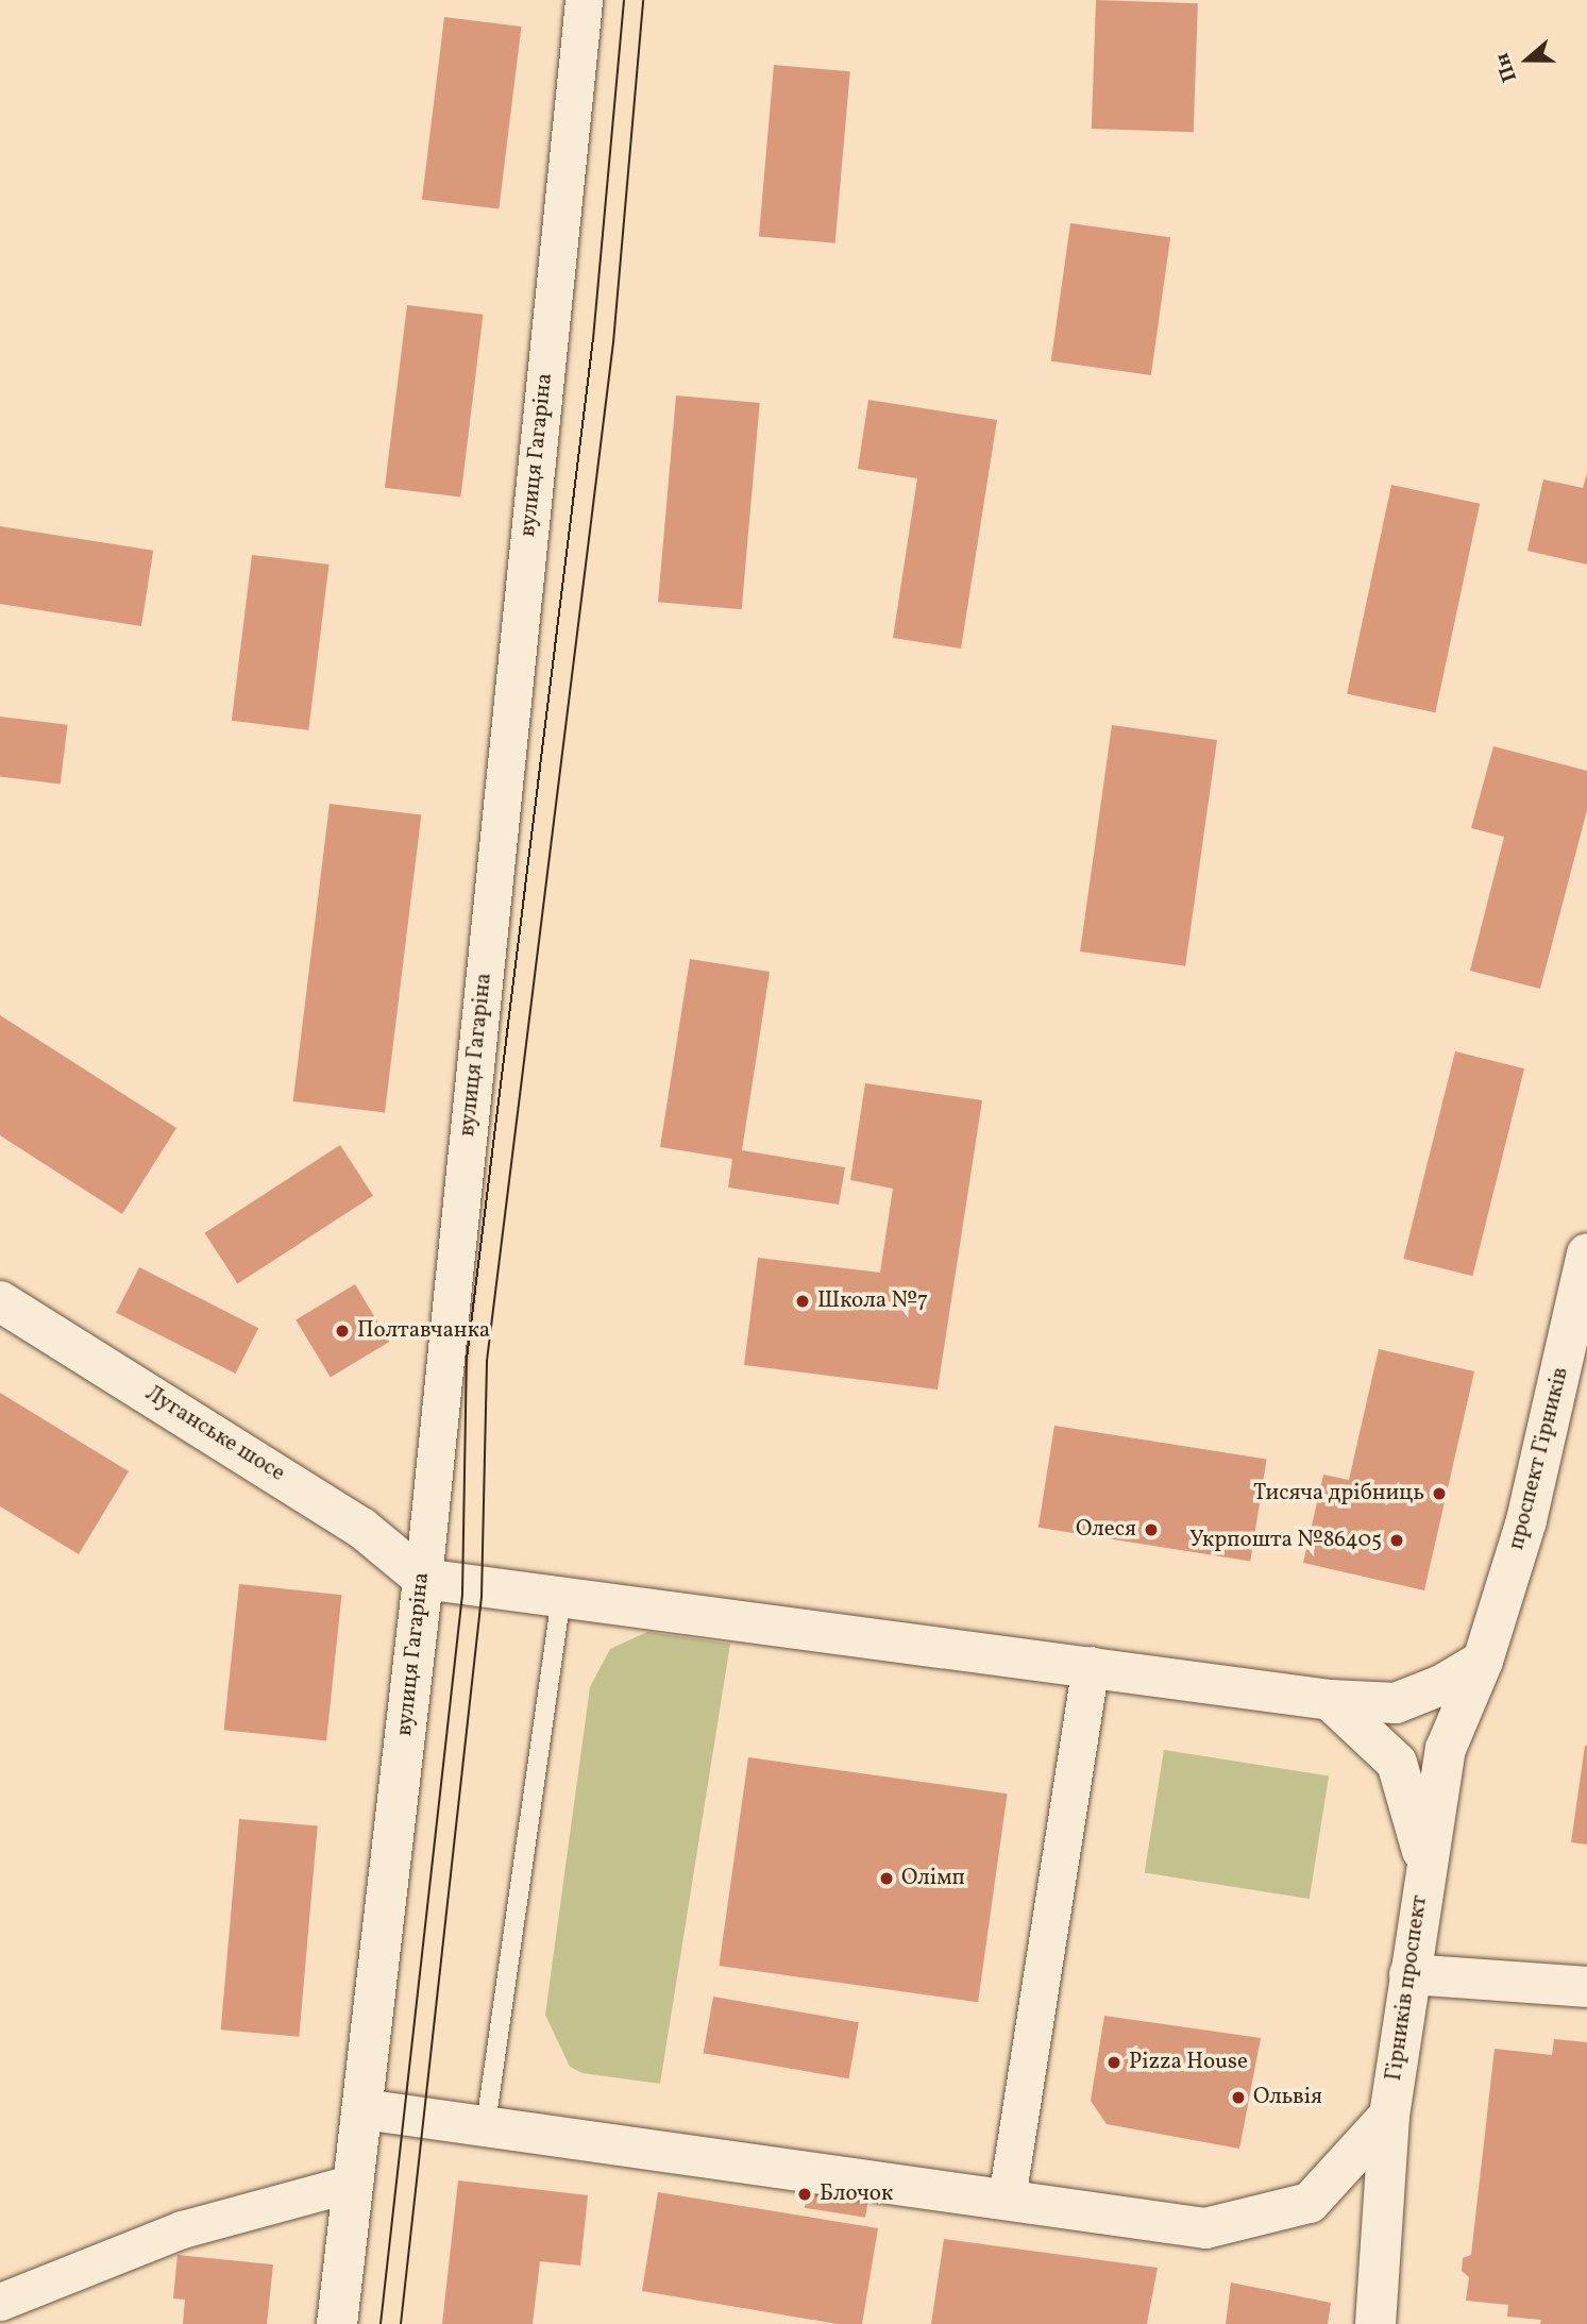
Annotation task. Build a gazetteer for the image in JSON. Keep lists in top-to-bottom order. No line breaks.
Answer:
{"streets":{"main road":["вулиця Гагаріна","Луганське шосе","проспект Гірників","Гірників проспект"]},"crossings":[["вулиця Гагаріна","Луганське шосе"],["проспект Гірників","Гірників проспект"]],"places":["Школа №7","Полтавчанка","Тисяча дрібниць","Олеся","Укрпошта №86405","Олімп","Pizza House","Ольвія","Блочок"],"north":"left"}
